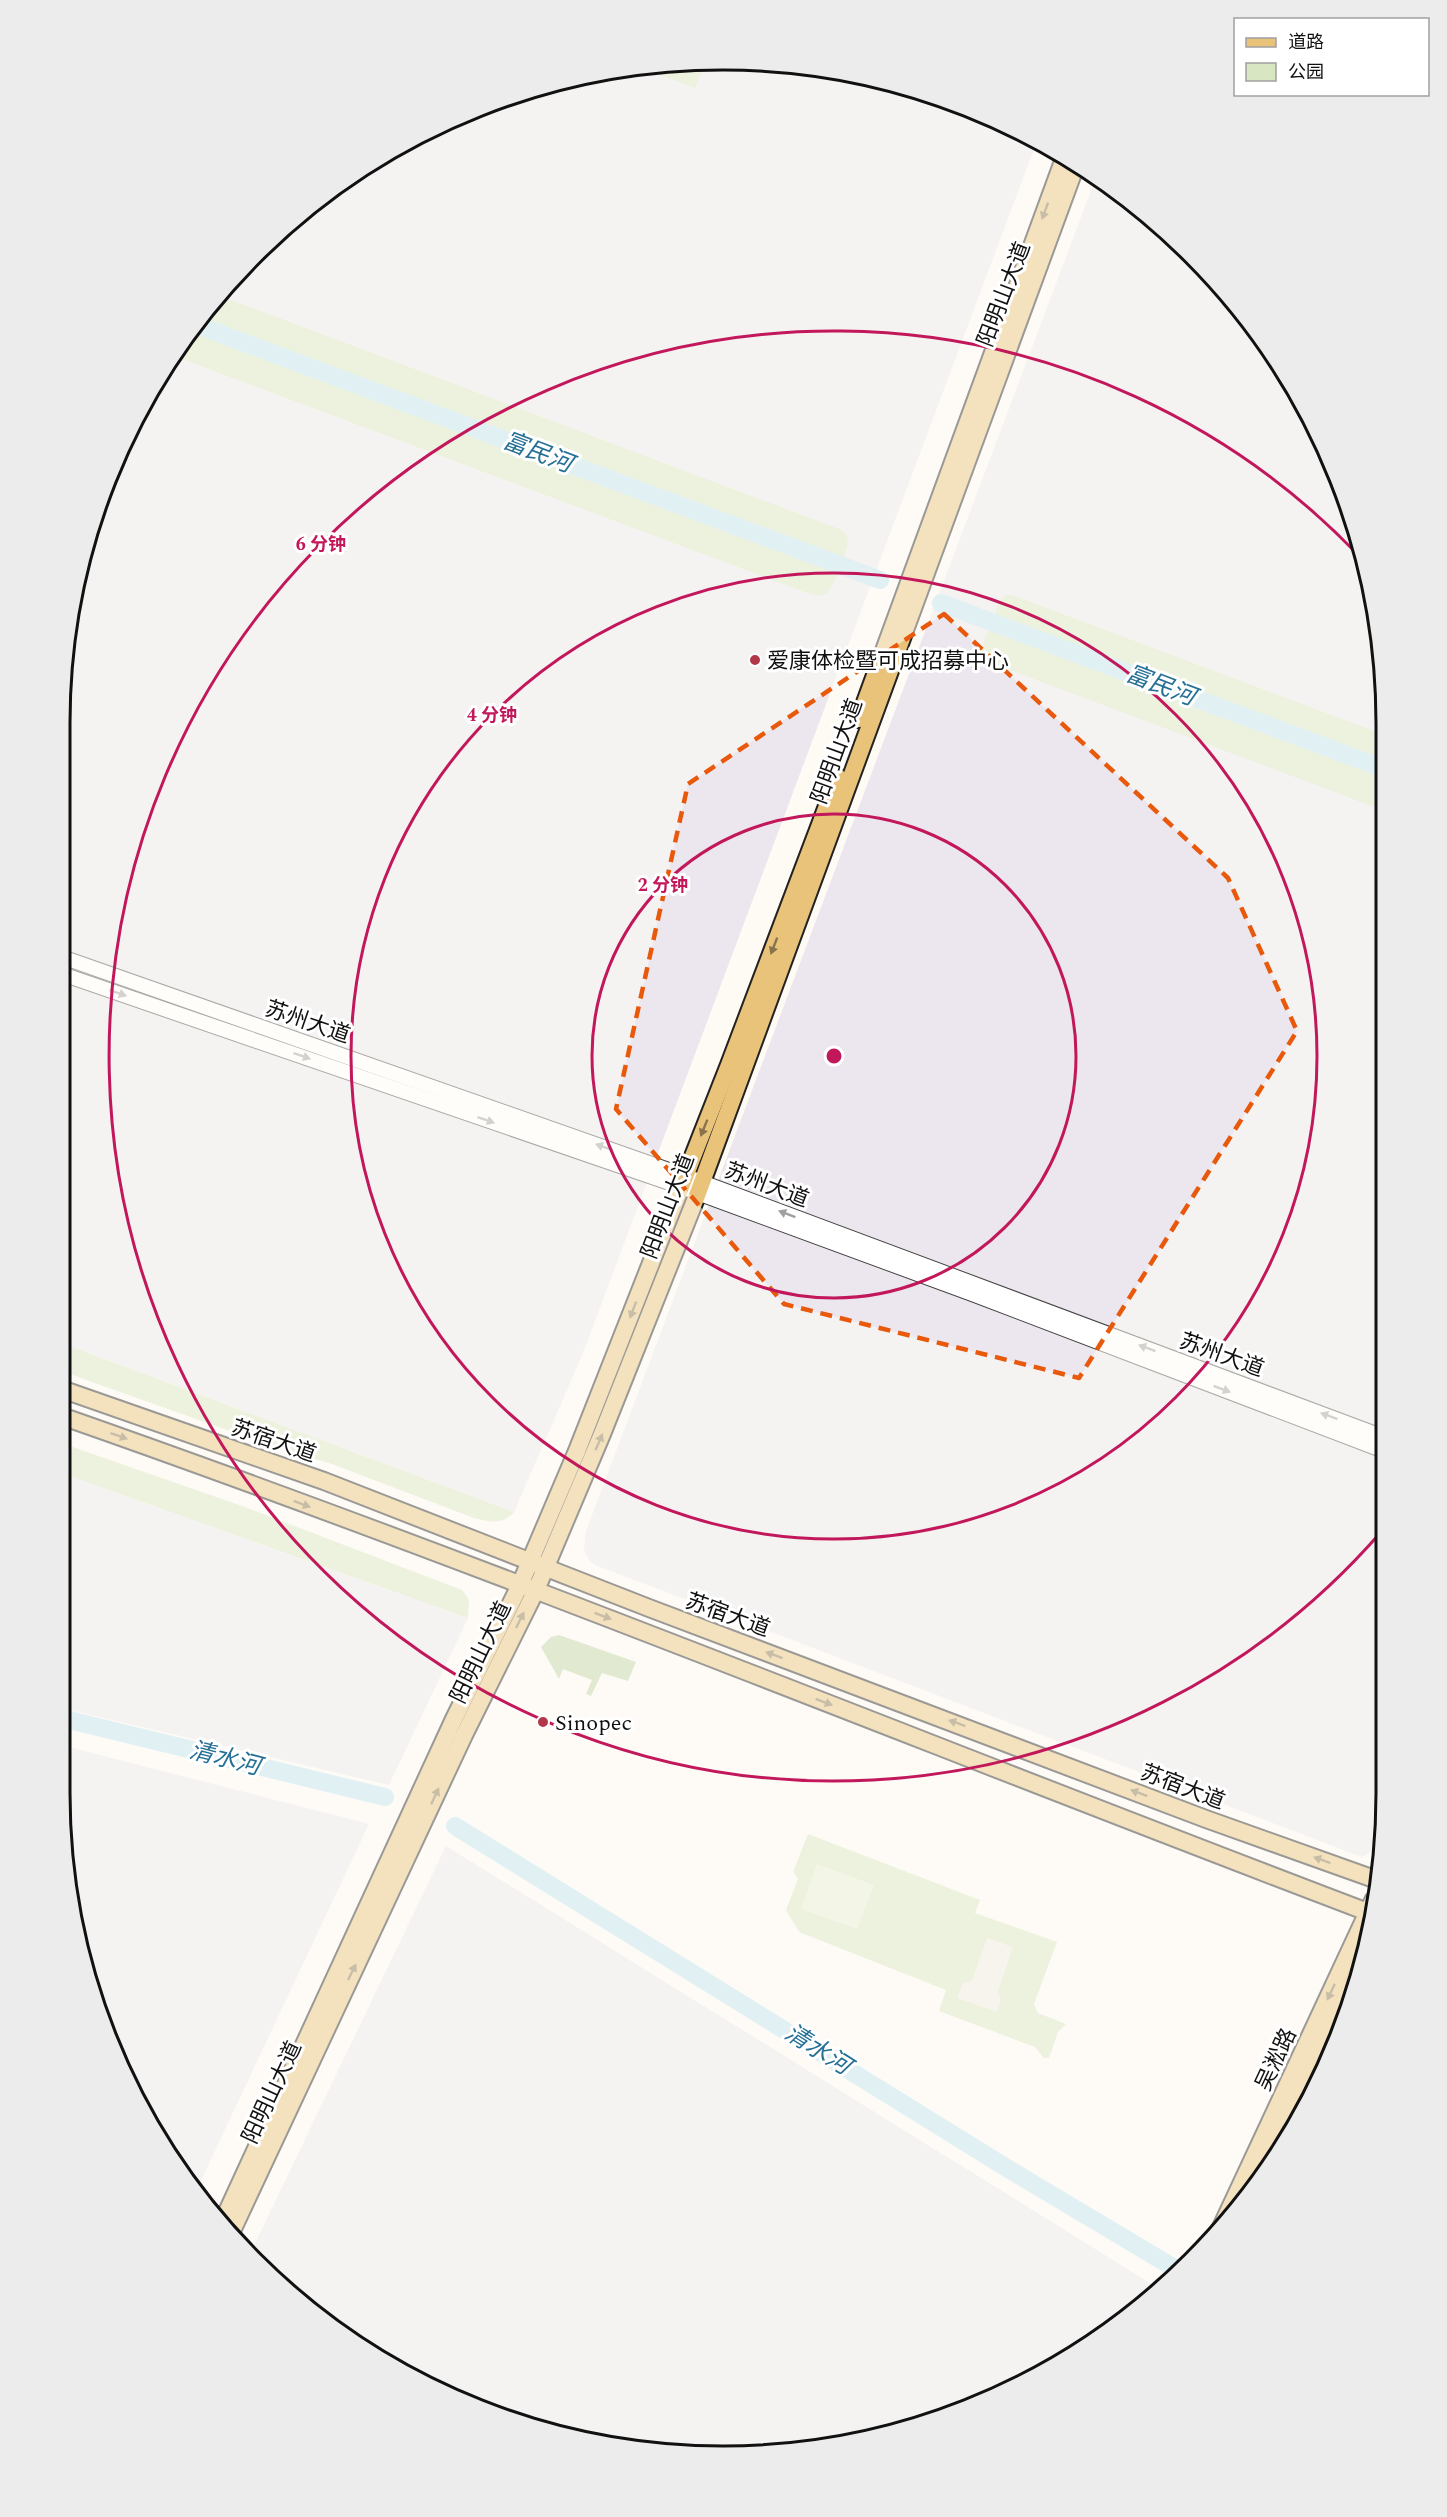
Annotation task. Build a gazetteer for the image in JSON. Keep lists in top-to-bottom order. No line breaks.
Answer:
{"streets":{"main road":["阳明山大道","苏宿大道","吴淞路"],"street":["苏州大道"]},"crossings":[["阳明山大道","苏州大道"],["阳明山大道","苏宿大道"]],"water":["富民河","清水河"],"places":["爱康体检暨可成招募中心","Sinopec"],"legend":["道路","公园"],"rings":["6 分钟","4 分钟","2 分钟"]}
